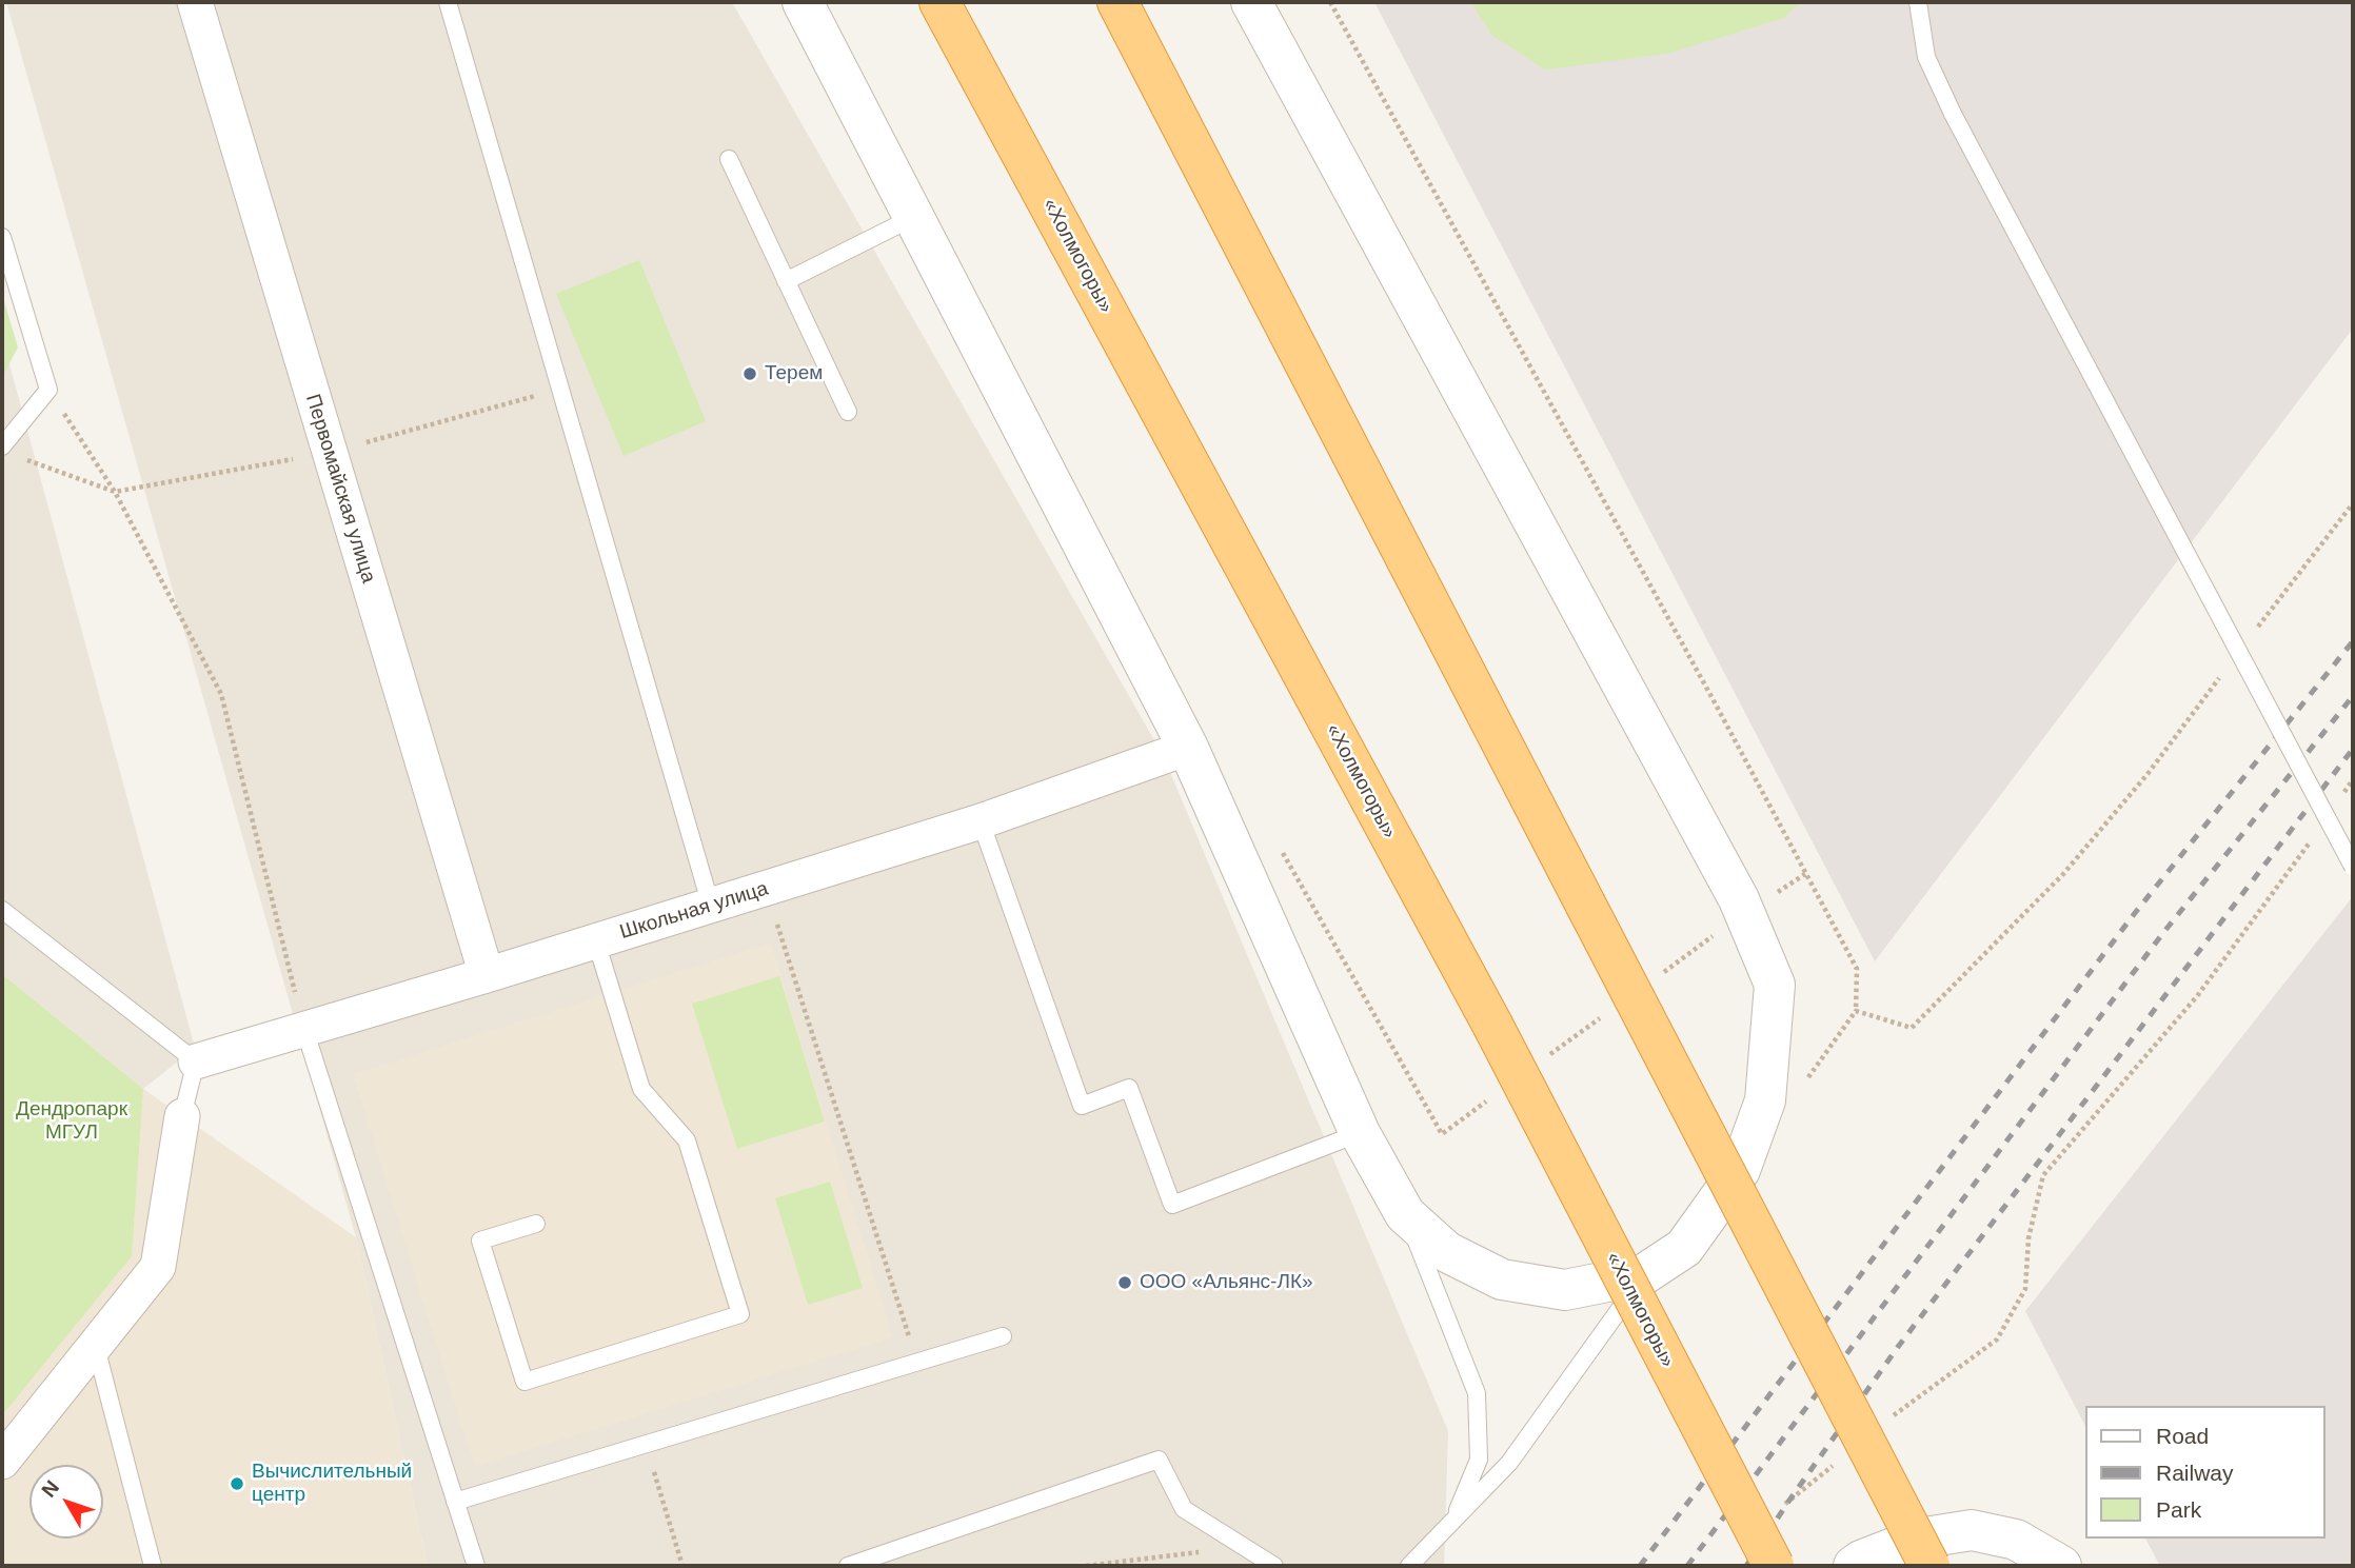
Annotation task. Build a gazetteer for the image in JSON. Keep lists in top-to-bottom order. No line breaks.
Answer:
{"streets":{"highway":["«Холмогоры»"],"street":["Первомайская улица","Школьная улица"]},"crossings":[["Первомайская улица","Школьная улица"]],"parks":["Дендропарк МГУЛ"],"places":["Терем","ООО «Альянс-ЛК»","Вычислительный центр"],"legend":["Road","Railway","Park"],"north":"top left"}
